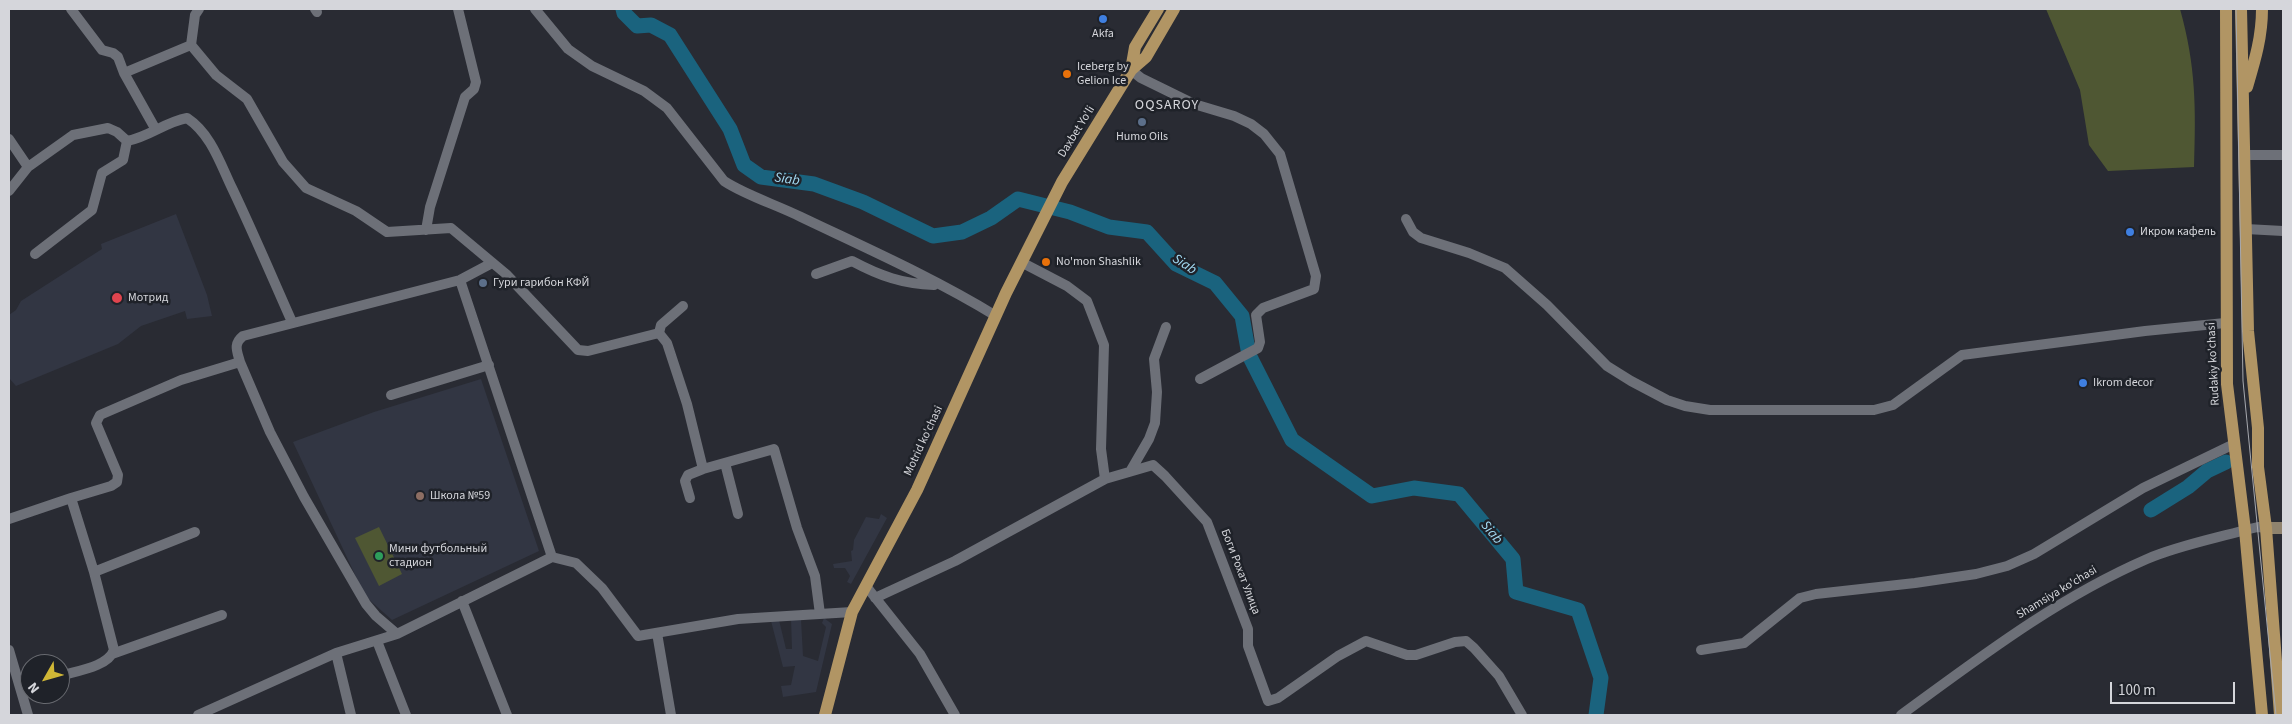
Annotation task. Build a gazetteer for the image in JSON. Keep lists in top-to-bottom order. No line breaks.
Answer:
{"streets":{"main road":["Daxbet Yo'li","Rudakiy ko'chasi","Motrid ko'chasi"],"street":["Боги Рохат Улица","Shamsiya ko'chasi"]},"crossings":[["Daxbet Yo'li","Motrid ko'chasi"],["Rudakiy ko'chasi","Shamsiya ko'chasi"]],"districts":["OQSAROY"],"water":["Siab"],"places":["Akfa","Iceberg by Gelion Ice","Humo Oils","Икром кафель","No'mon Shashlik","Гури гарибон КФЙ","Мотрид","Ikrom decor","Школа №59","Мини футбольный стадион"],"scale_bar":"100 m","north":"bottom left"}
